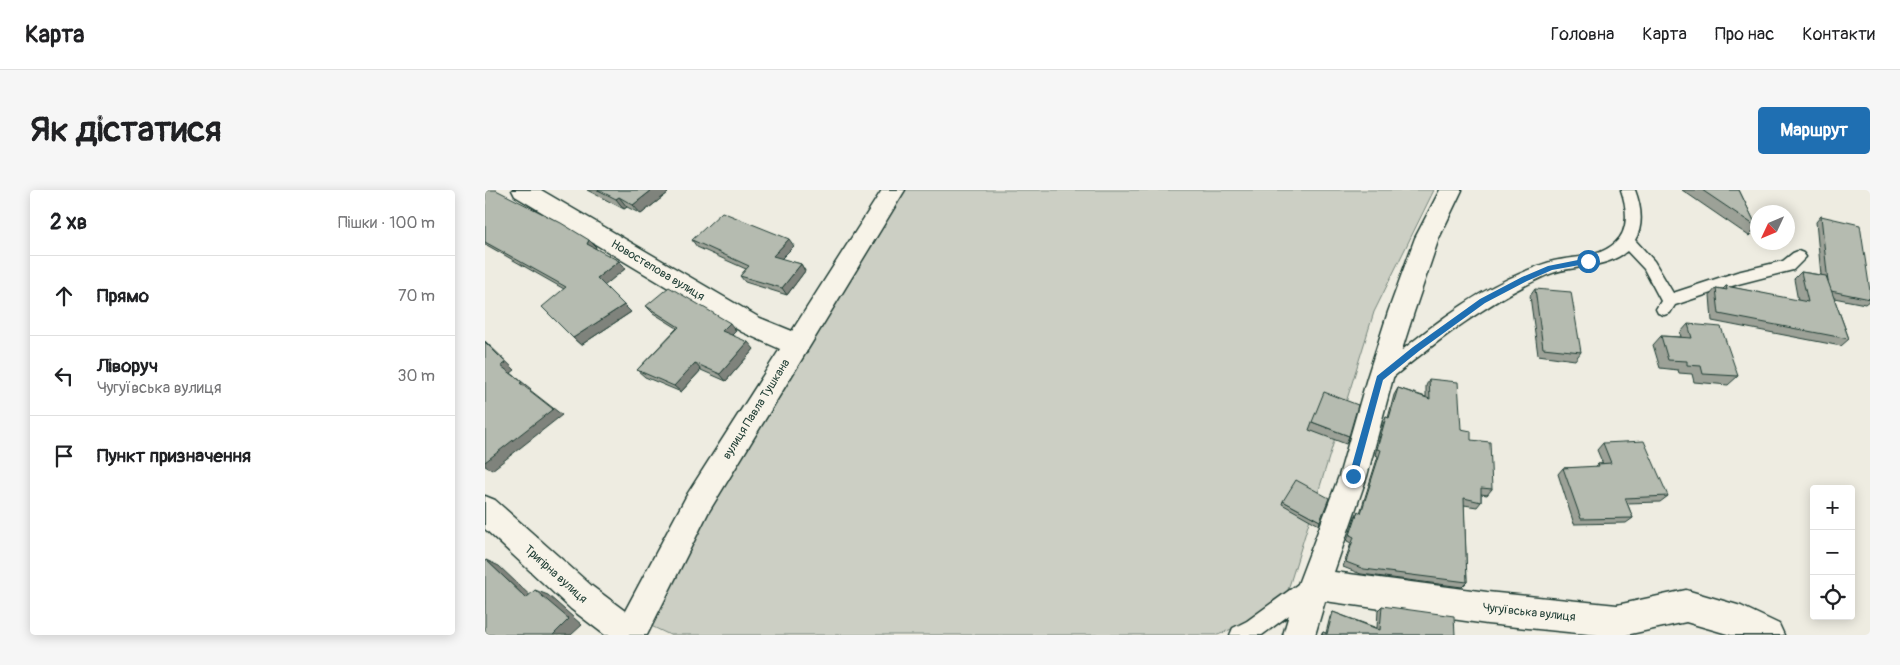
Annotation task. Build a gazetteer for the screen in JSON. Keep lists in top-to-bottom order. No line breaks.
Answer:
{"streets":{"street":["Новостепова вулиця","вулиця Павла Тушкана","Тригірна вулиця","Чугуївська вулиця"]},"crossings":[["Новостепова вулиця","вулиця Павла Тушкана"],["вулиця Павла Тушкана","Тригірна вулиця"]],"north":"bottom left","page":{"header":"Карта","nav":["Головна","Карта","Про нас","Контакти"],"buttons":"Маршрут","title":"Як дістатися","heading":["2 хв","Пішки · 100 m"],"list":[["Прямо","70 m"],["Ліворуч","Чугуївська вулиця","30 m"],"Пункт призначення"],"map_buttons":["+","−"]}}
